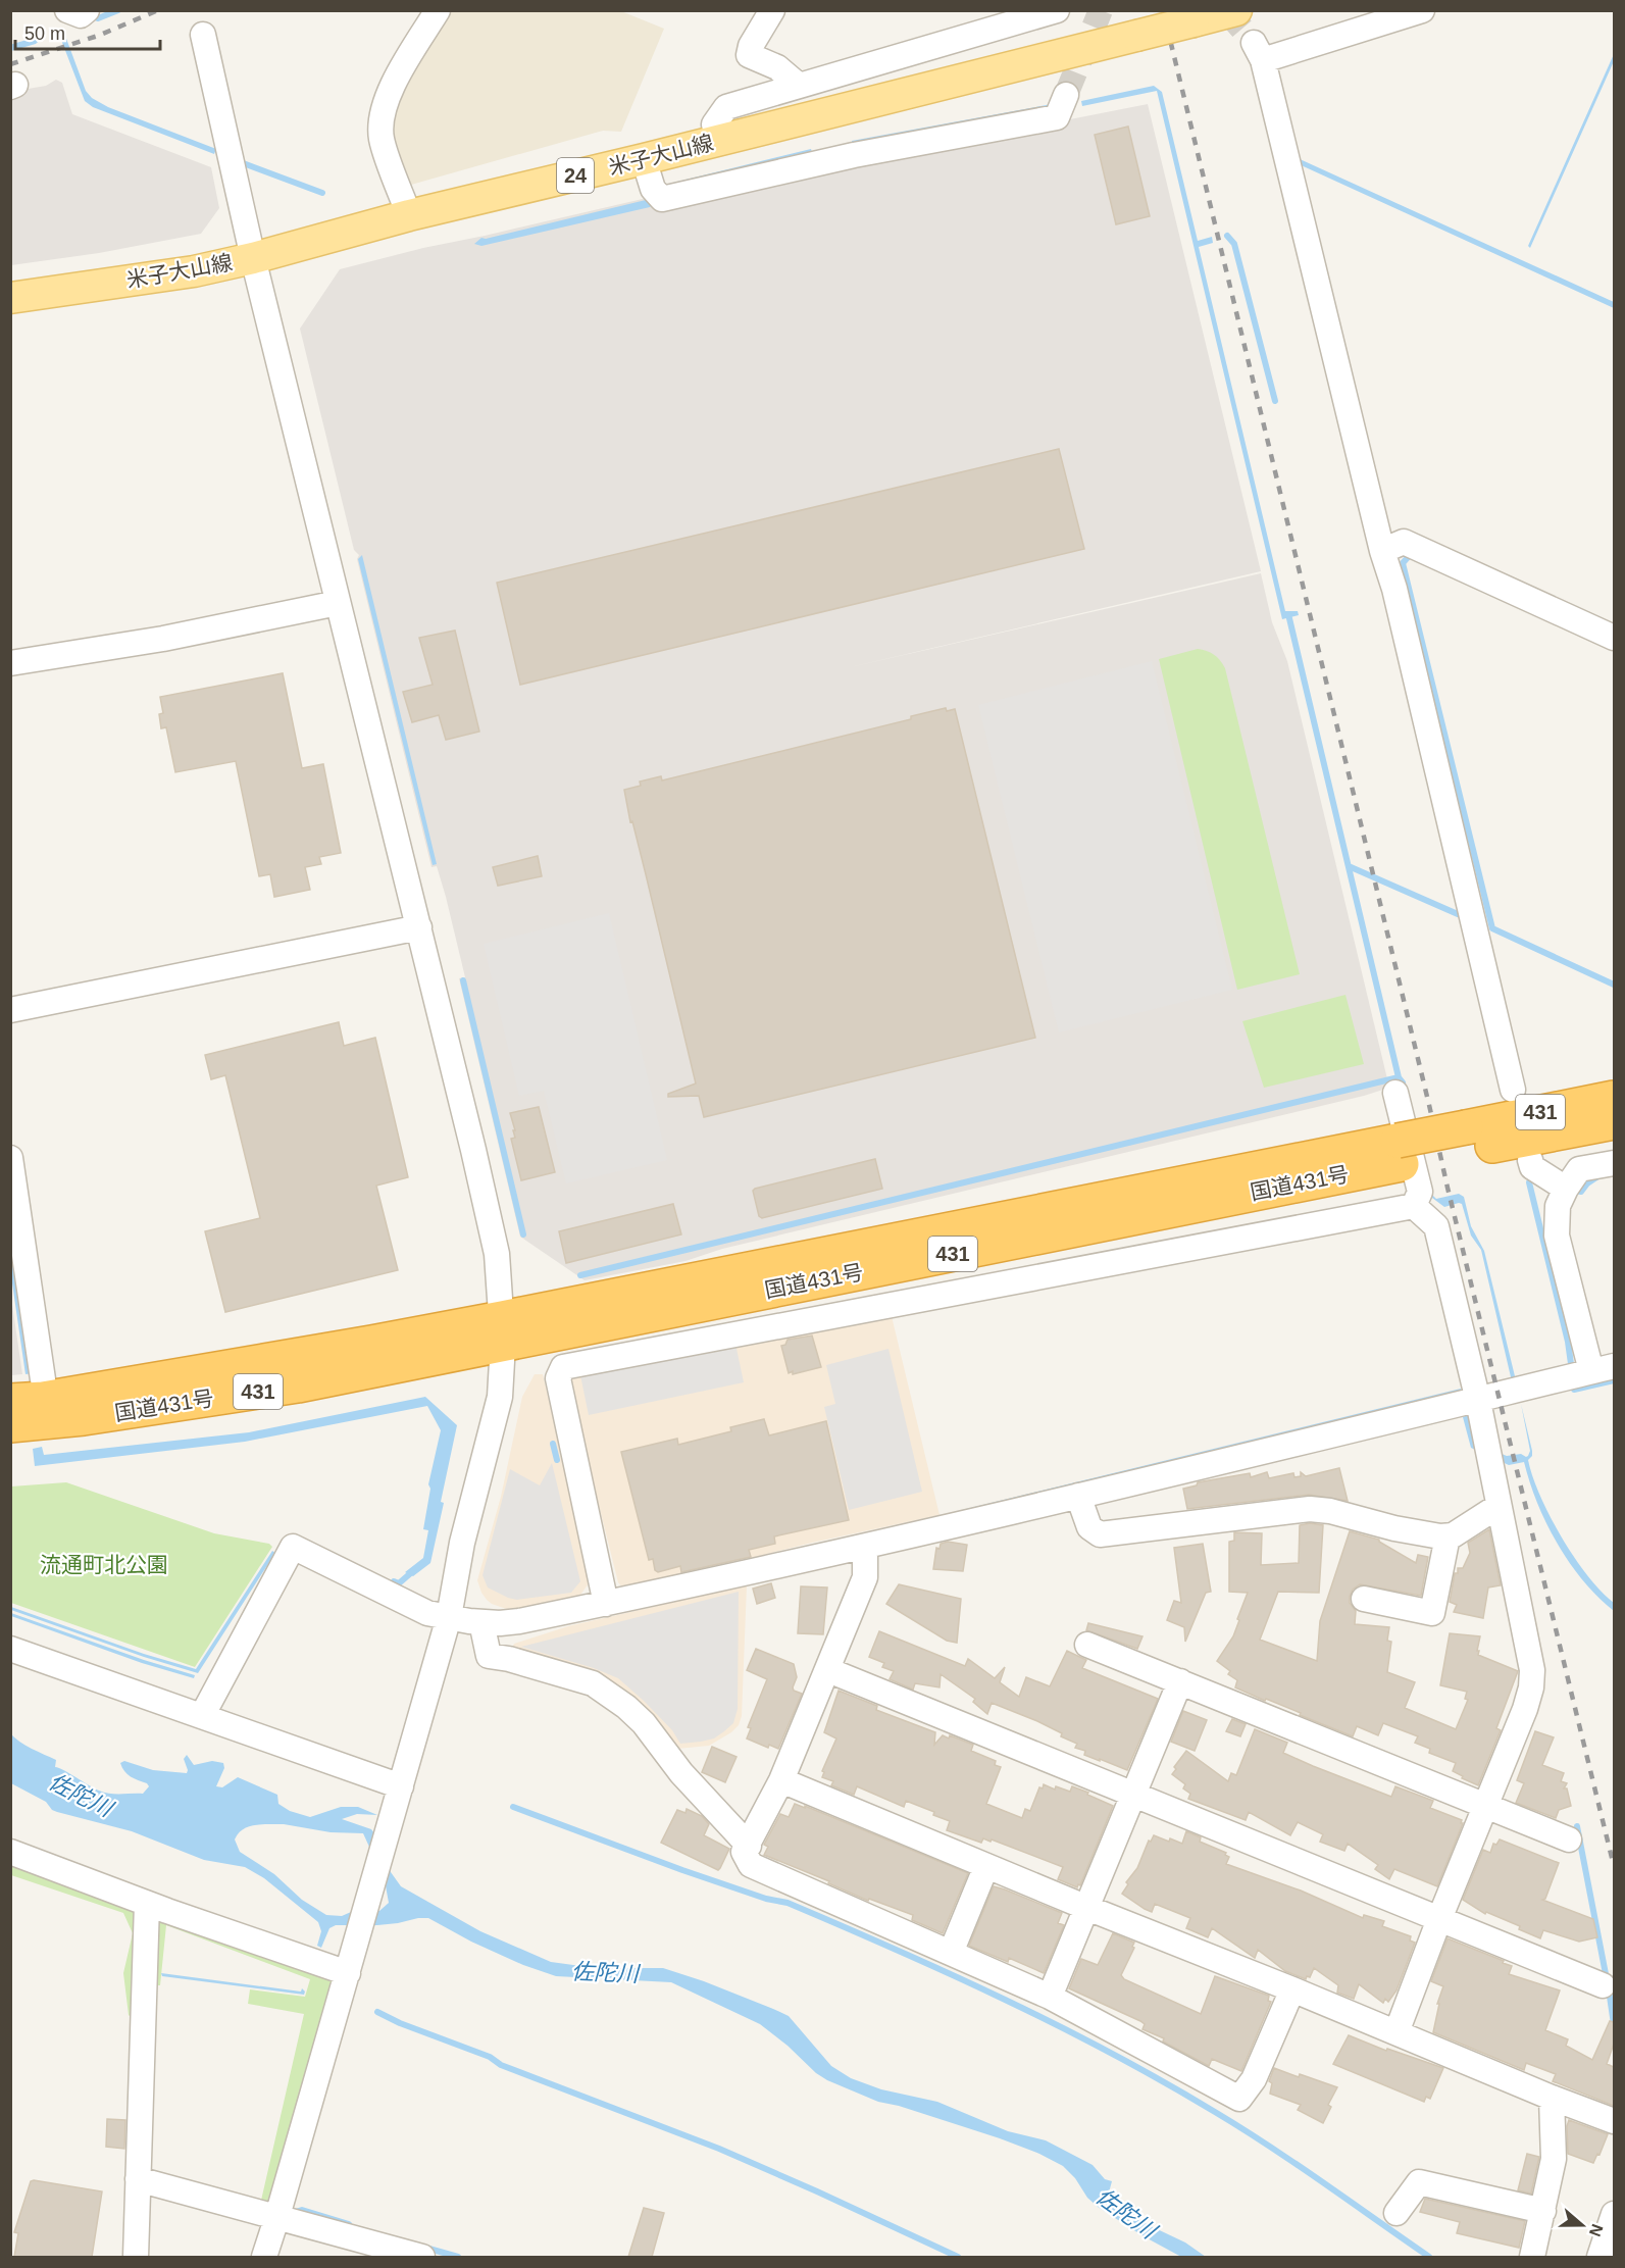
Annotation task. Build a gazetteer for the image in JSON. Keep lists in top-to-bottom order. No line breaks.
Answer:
{"streets":{"highway":["431","国道431号"],"main road":["米子大山線","24"]},"water":["佐陀川"],"parks":["流通町北公園"],"scale_bar":"50 m","north":"right"}
